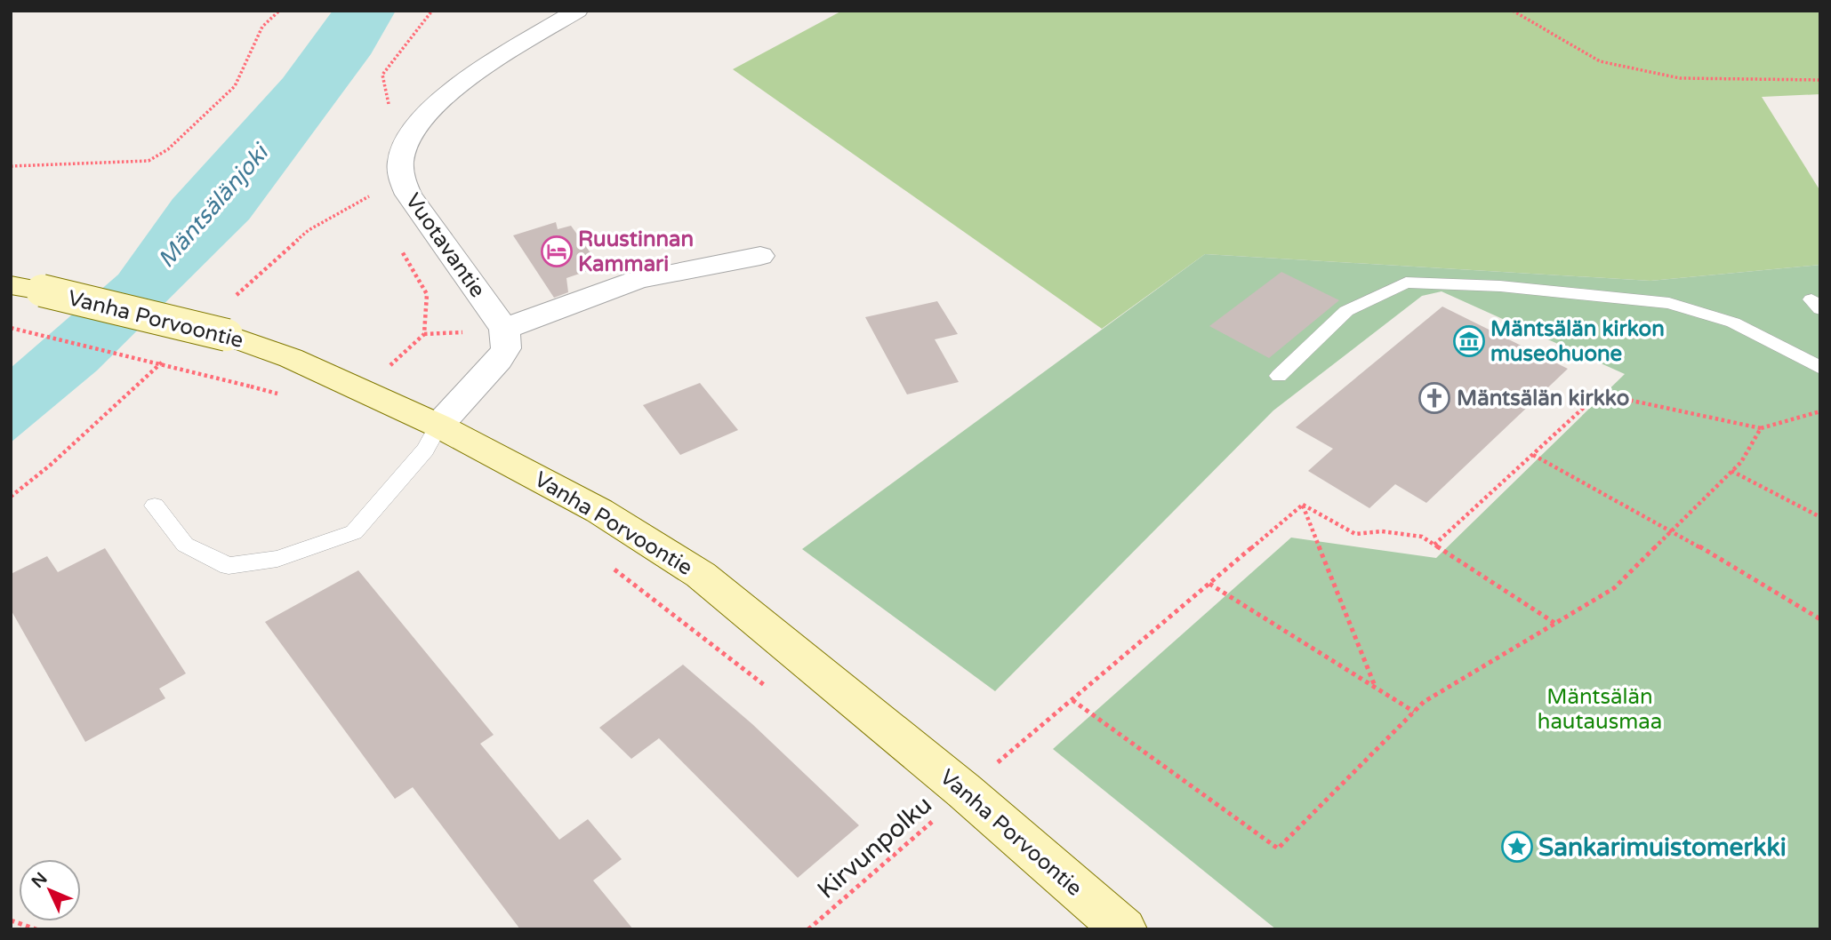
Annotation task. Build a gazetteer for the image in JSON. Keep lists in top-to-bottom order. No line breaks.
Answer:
{"streets":{"main road":["Vanha Porvoontie"],"street":["Vuotavantie"],"path":["Kirvunpolku"]},"crossings":[["Vanha Porvoontie","Kirvunpolku"]],"water":["Mäntsälänjoki"],"parks":["Mäntsälän hautausmaa"],"places":{"hotel":["Ruustinnan Kammari"],"museum":["Mäntsälän kirkon museohuone"],"church":["Mäntsälän kirkko"],"place":["Sankarimuistomerkki"]},"north":"top left"}
